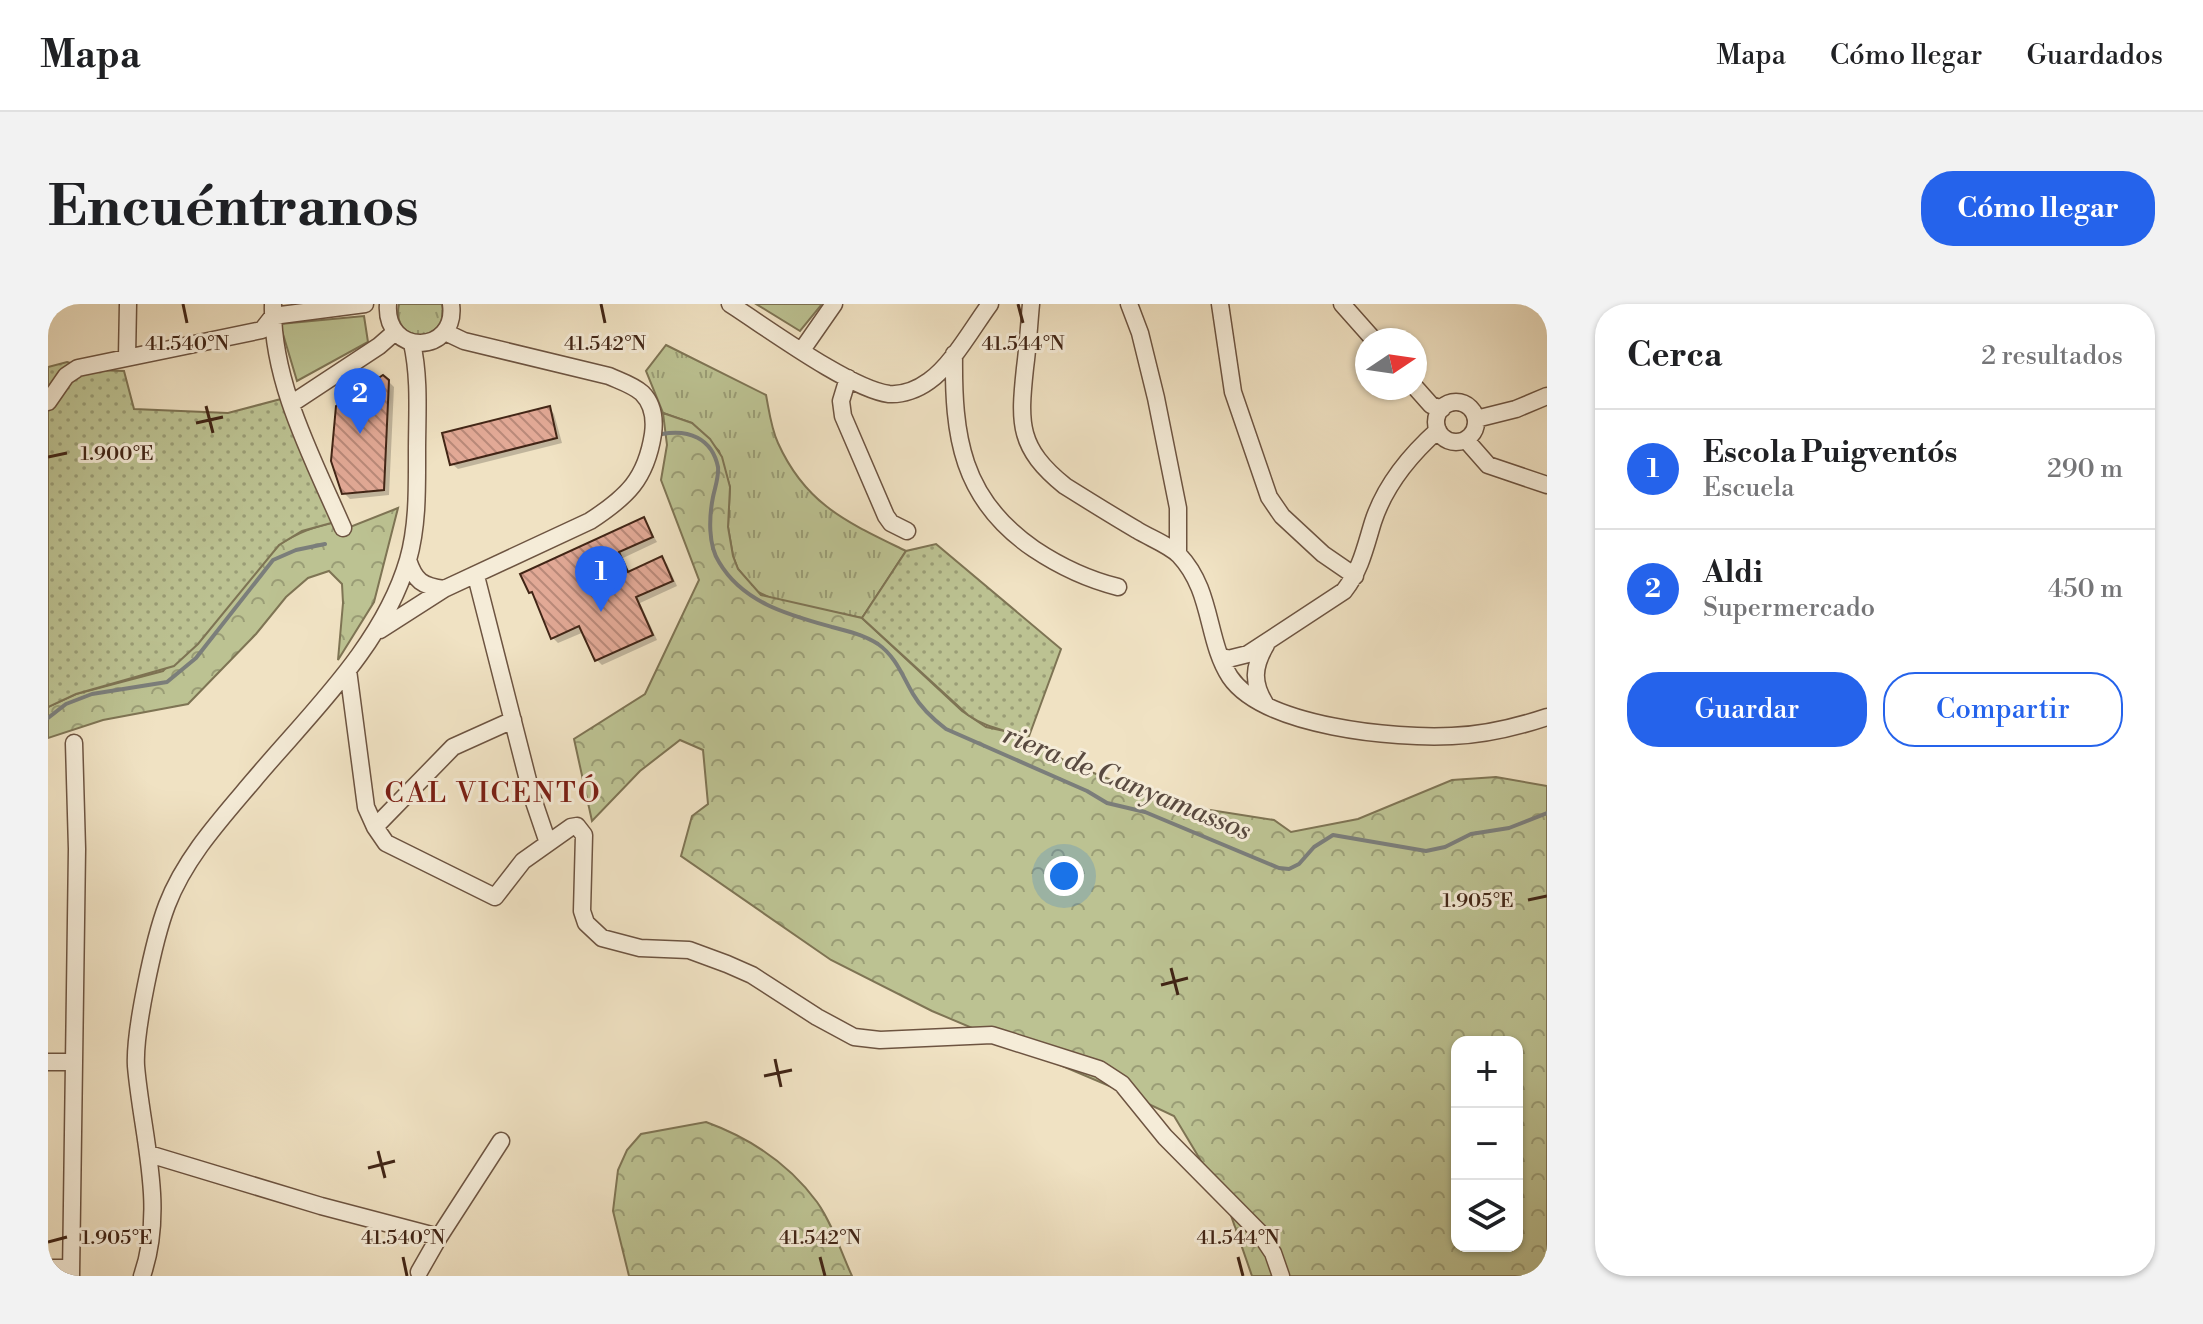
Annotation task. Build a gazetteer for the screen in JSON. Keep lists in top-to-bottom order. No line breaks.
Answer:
{"districts":["CAL VICENTÓ"],"water":["riera de Canyamassos"],"north":"right","page":{"header":"Mapa","nav":["Mapa","Cómo llegar","Guardados"],"buttons":["Cómo llegar",["Guardar","Compartir"]],"title":"Encuéntranos","heading":["Cerca","2 resultados"],"pins":["2","1"],"list":[{"mark":"1","name":"Escola Puigventós","note":"Escuela","value":"290 m"},{"mark":"2","name":"Aldi","note":"Supermercado","value":"450 m"}],"map_buttons":["+","−"]},"coordinates":["41.540°N","41.542°N","41.544°N","1.900°E","1.905°E"]}
